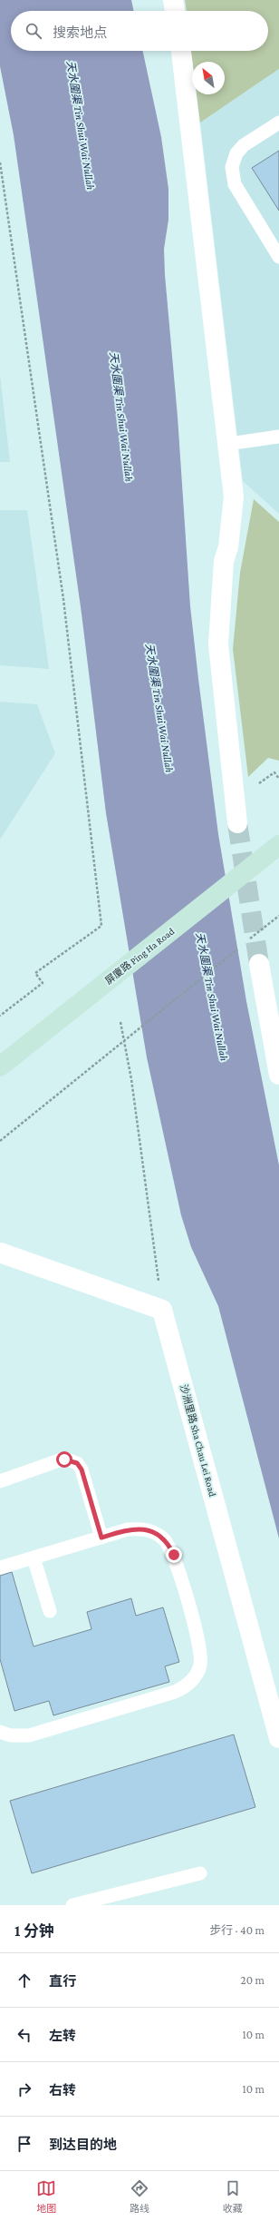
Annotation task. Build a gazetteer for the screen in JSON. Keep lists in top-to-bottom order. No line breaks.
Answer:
{"streets":{"street":["屏廈路 Ping Ha Road","沙洲里路 Sha Chau Lei Road"]},"water":["天水圍渠 Tin Shui Wai Nullah"],"north":"top left","page":{"search":"搜索地点","heading":["1 分钟","步行 · 40 m"],"list":[["直行","20 m"],["左转","10 m"],["右转","10 m"],"到达目的地"],"nav":["地图","路线","收藏"]}}
